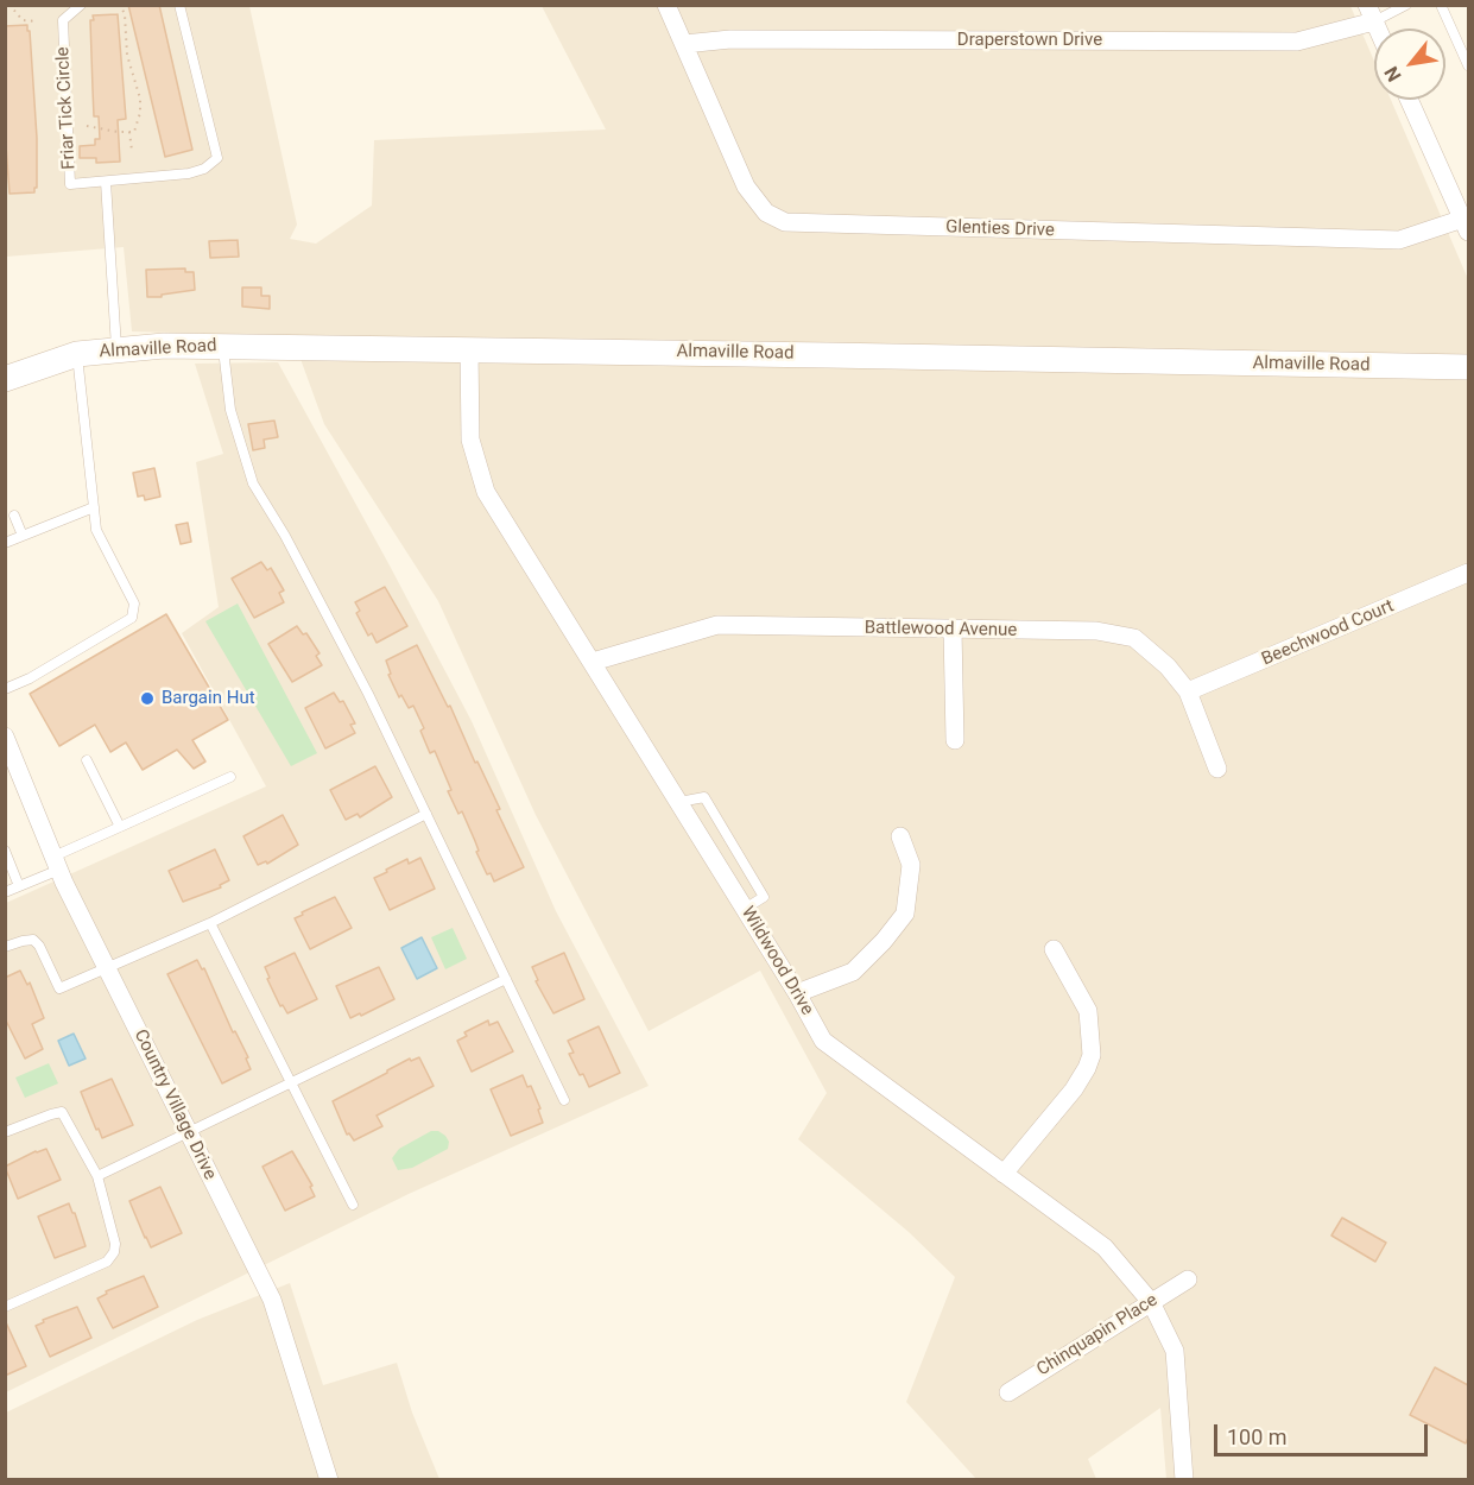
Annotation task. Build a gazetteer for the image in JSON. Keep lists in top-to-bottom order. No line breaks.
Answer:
{"streets":{"street":["Draperstown Drive","Glenties Drive","Almaville Road","Battlewood Avenue","Beechwood Court","Wildwood Drive","Country Village Drive","Chinquapin Place"],"lane":["Friar Tick Circle"]},"crossings":[["Draperstown Drive","Glenties Drive"],["Almaville Road","Wildwood Drive"],["Battlewood Avenue","Beechwood Court"],["Battlewood Avenue","Wildwood Drive"],["Wildwood Drive","Chinquapin Place"]],"places":["Bargain Hut"],"scale_bar":"100 m","north":"bottom left"}
